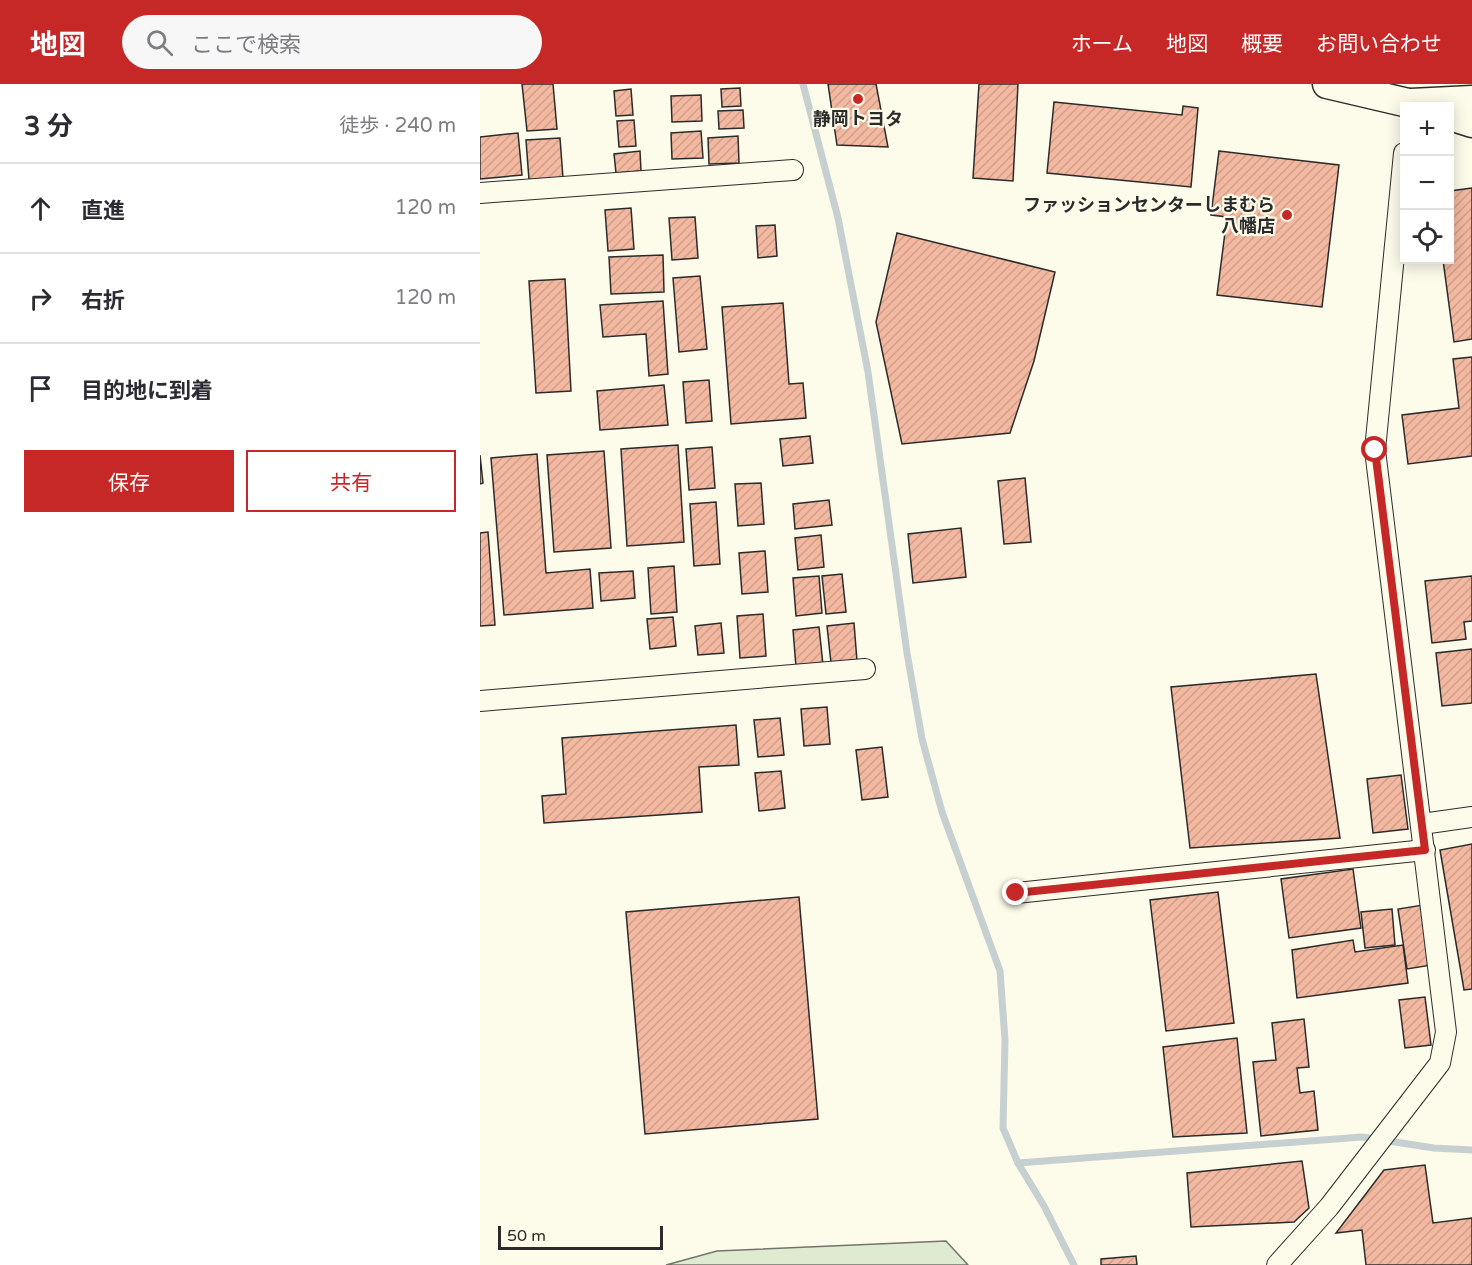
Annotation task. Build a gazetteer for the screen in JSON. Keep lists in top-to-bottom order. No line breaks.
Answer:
{"places":["静岡トヨタ","ファッションセンターしまむら 八幡店"],"scale_bar":"50 m","page":{"header":"地図","search":"ここで検索","nav":["ホーム","地図","概要","お問い合わせ"],"heading":["3 分","徒歩 · 240 m"],"map_buttons":["+","−"],"list":[["直進","120 m"],["右折","120 m"],"目的地に到着"],"buttons":["保存","共有"],"scale":"50 m"}}
